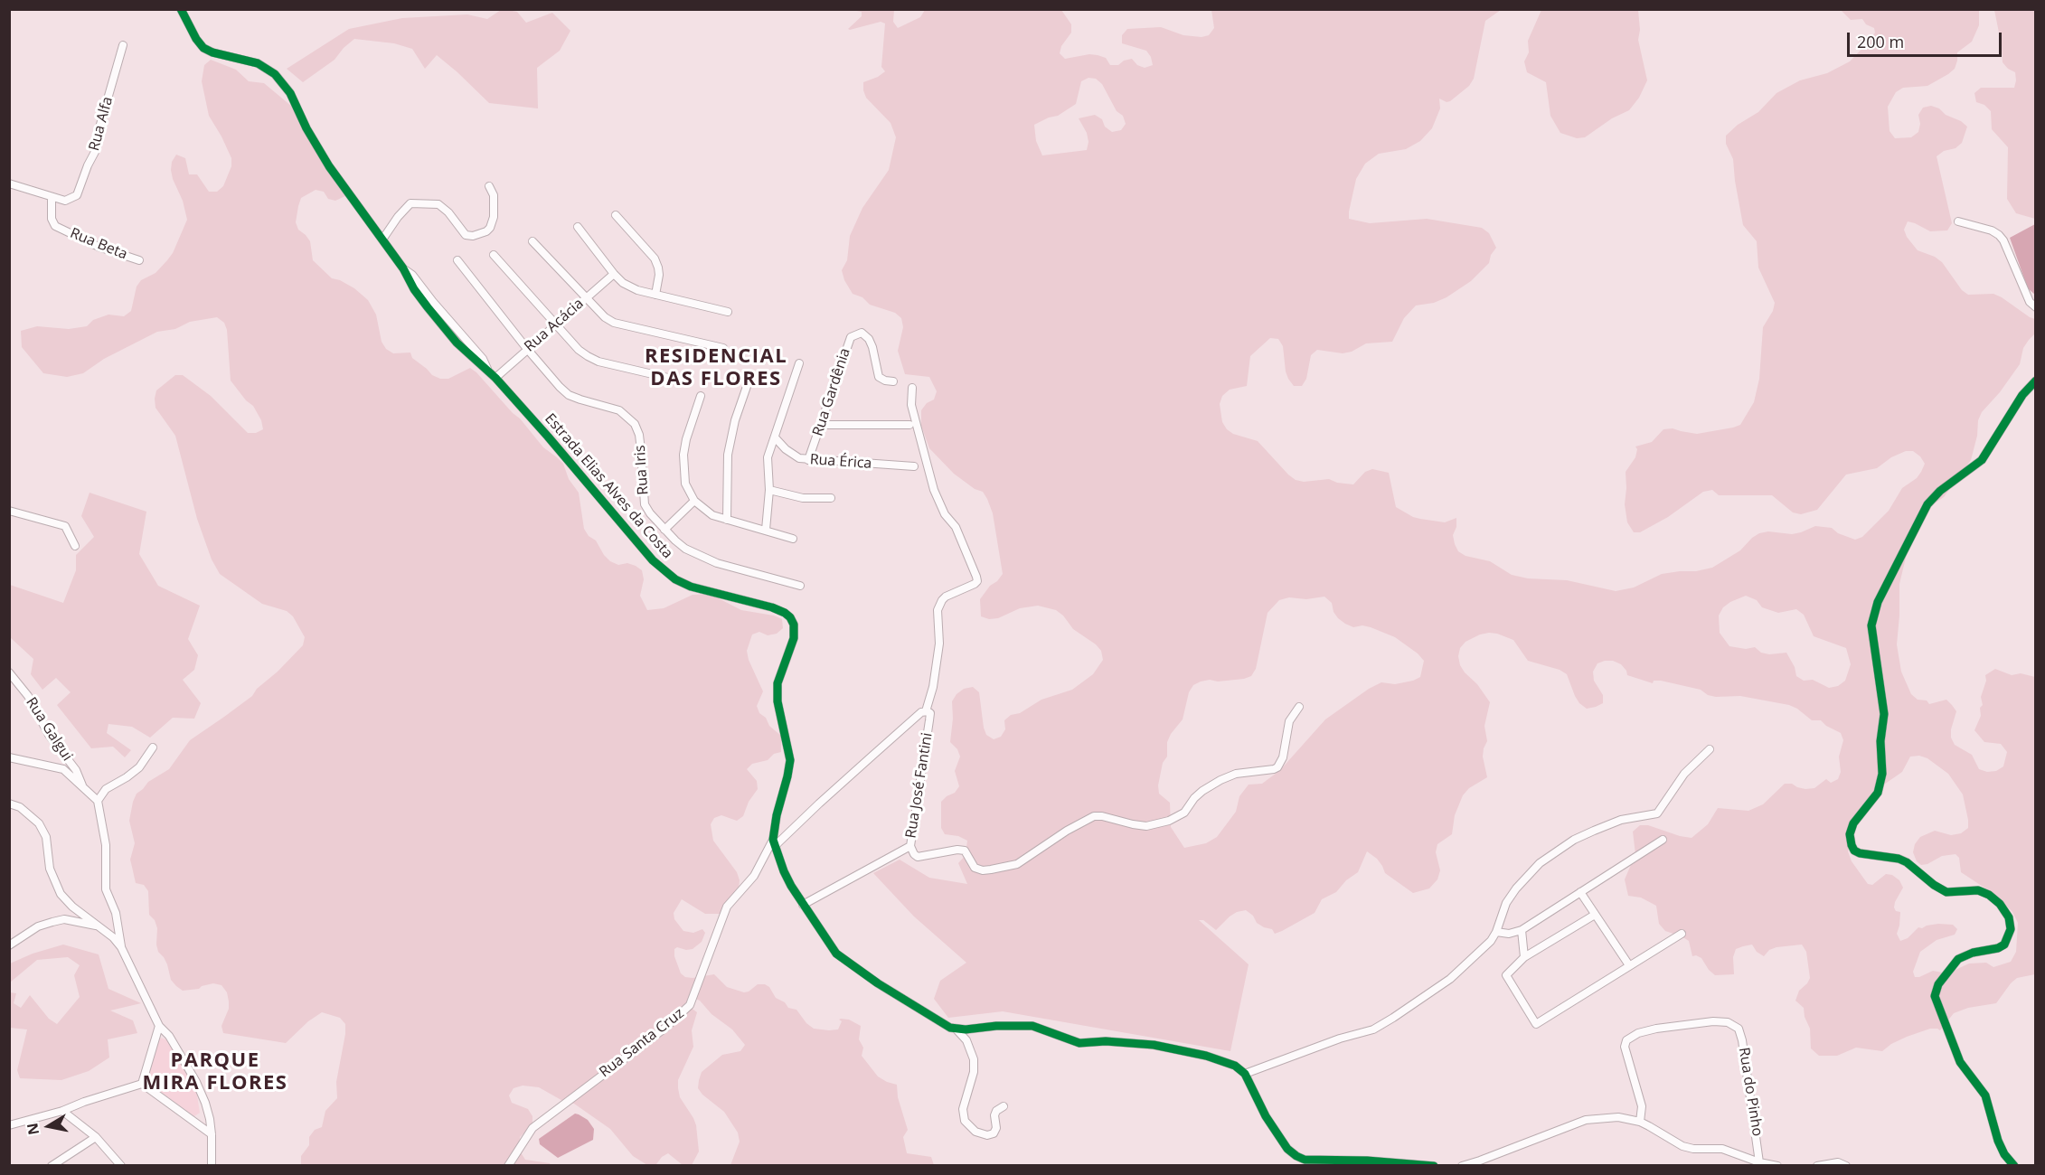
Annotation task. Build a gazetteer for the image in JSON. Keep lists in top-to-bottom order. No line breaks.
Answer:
{"streets":{"street":["Rua Alfa","Rua Beta","Rua Acácia","Rua Gardênia","Rua Érica","Rua Iris","Estrada Elias Alves da Costa","Rua Galgui","Rua José Fantini","Rua Santa Cruz","Rua do Pinho"]},"crossings":[["Rua Alfa","Rua Beta"],["Rua Acácia","Rua Iris"],["Rua Acácia","Estrada Elias Alves da Costa"],["Rua Gardênia","Rua Érica"],["Estrada Elias Alves da Costa","Rua José Fantini"],["Estrada Elias Alves da Costa","Rua Santa Cruz"],["Rua José Fantini","Rua Santa Cruz"]],"districts":["RESIDENCIAL DAS FLORES","PARQUE MIRA FLORES"],"scale_bar":"200 m","north":"left"}
